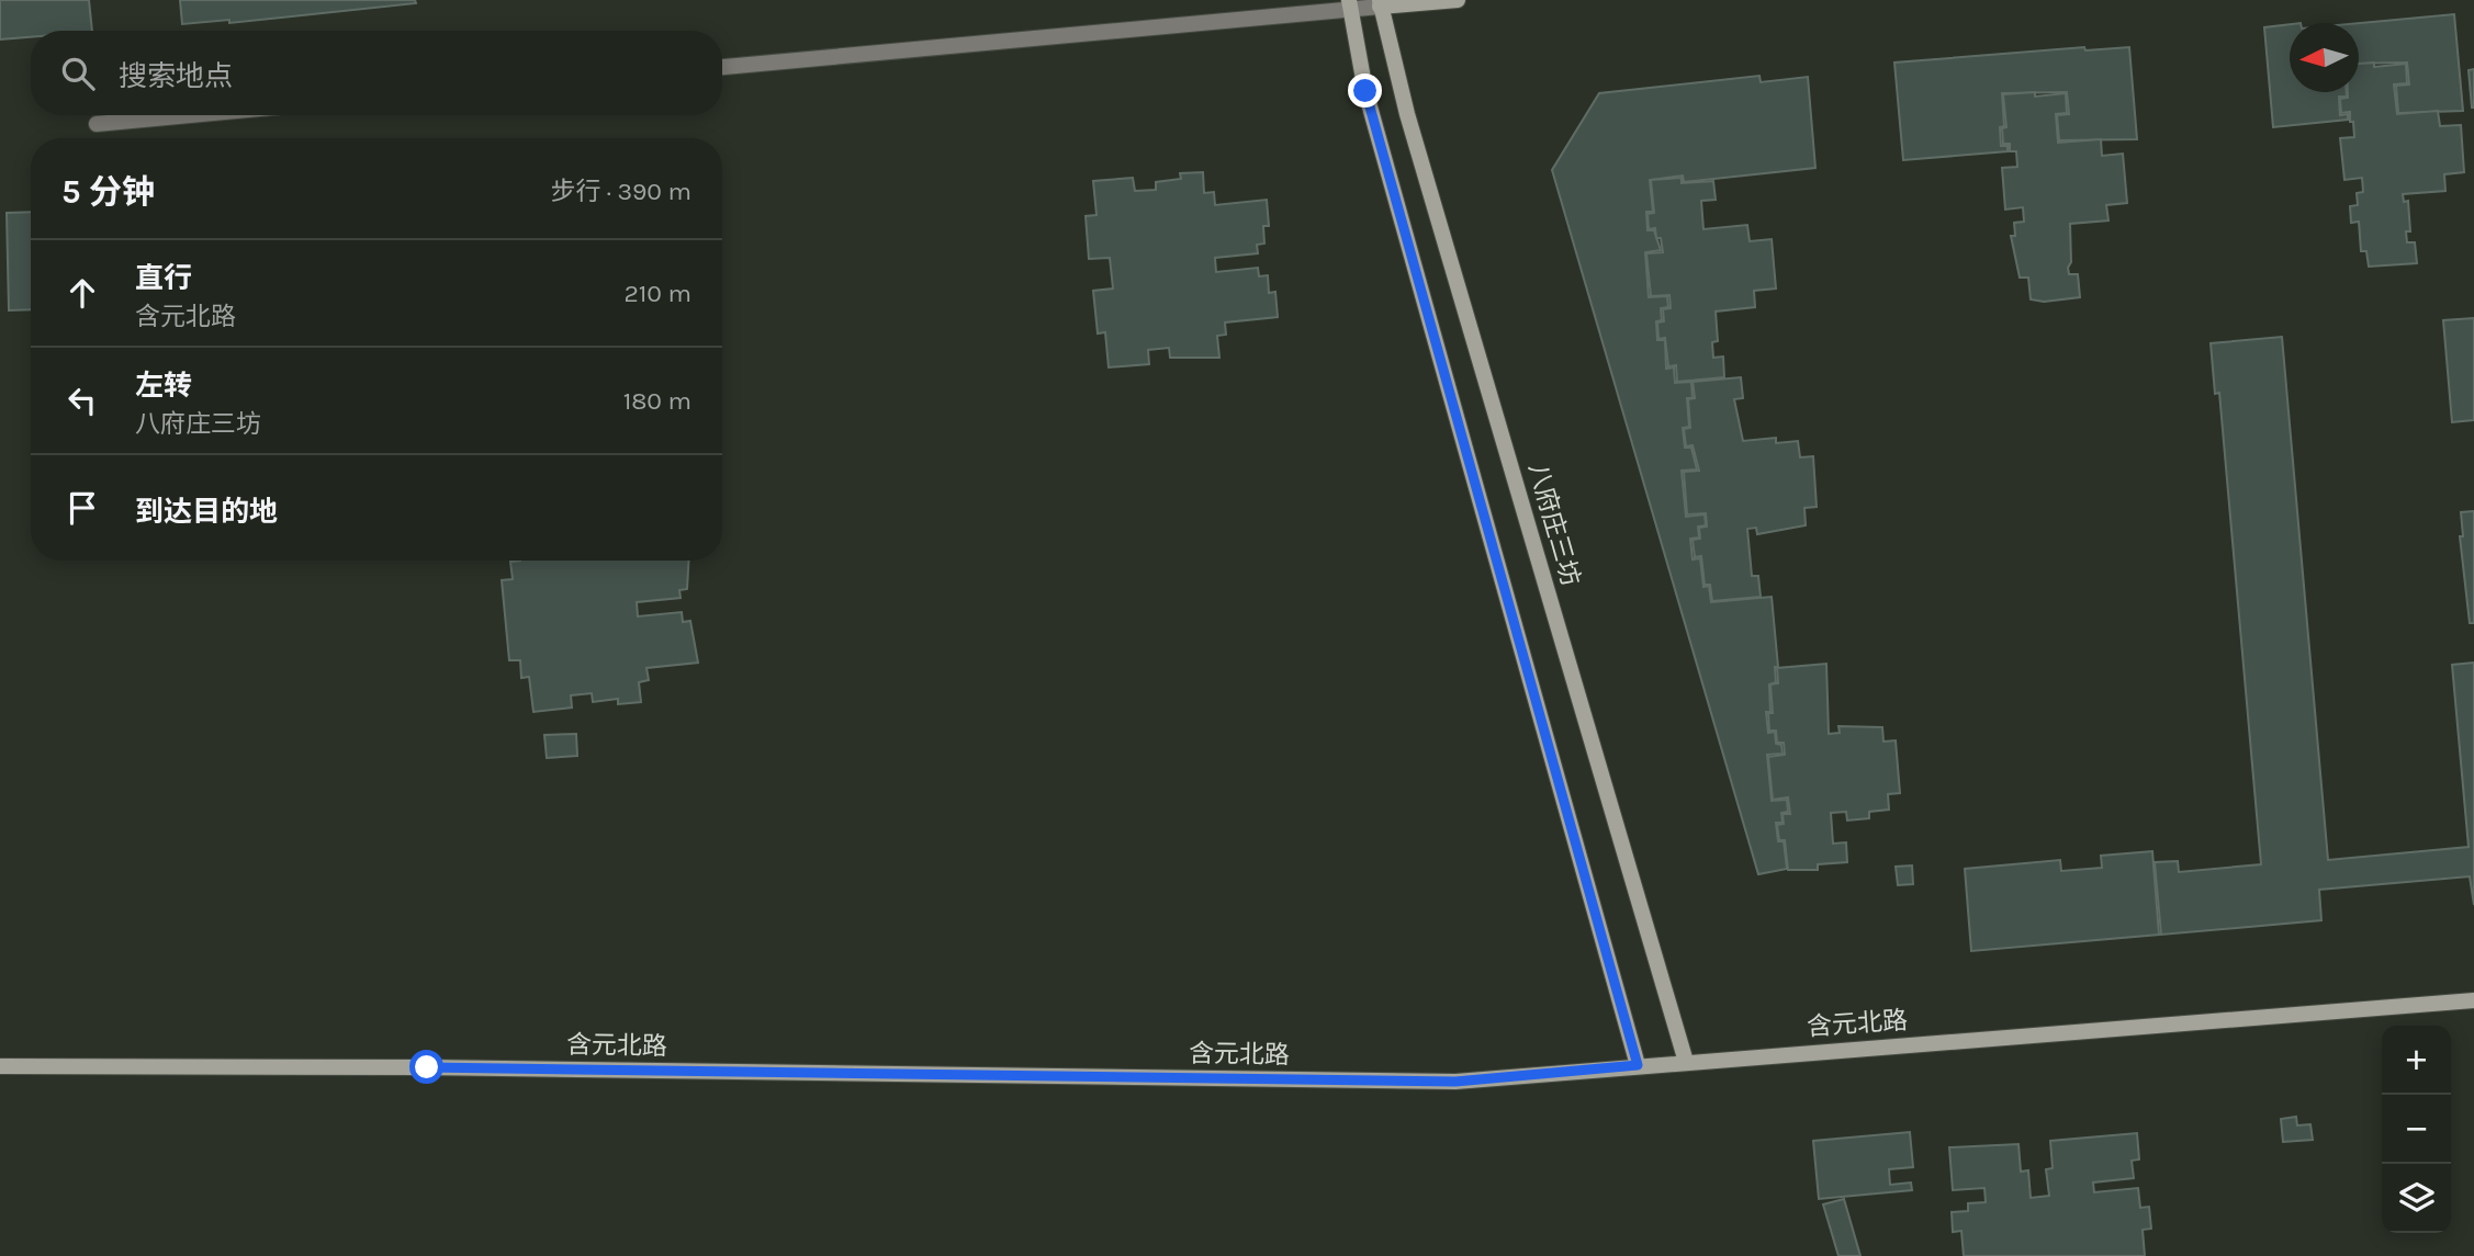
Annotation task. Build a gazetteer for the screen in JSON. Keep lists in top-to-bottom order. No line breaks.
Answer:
{"streets":{"street":["八府庄三坊","含元北路"]},"crossings":[["八府庄三坊","含元北路"]],"north":"left","page":{"search":"搜索地点","heading":["5 分钟","步行 · 390 m"],"list":[["直行","含元北路","210 m"],["左转","八府庄三坊","180 m"],"到达目的地"],"map_buttons":["+","−"]}}
